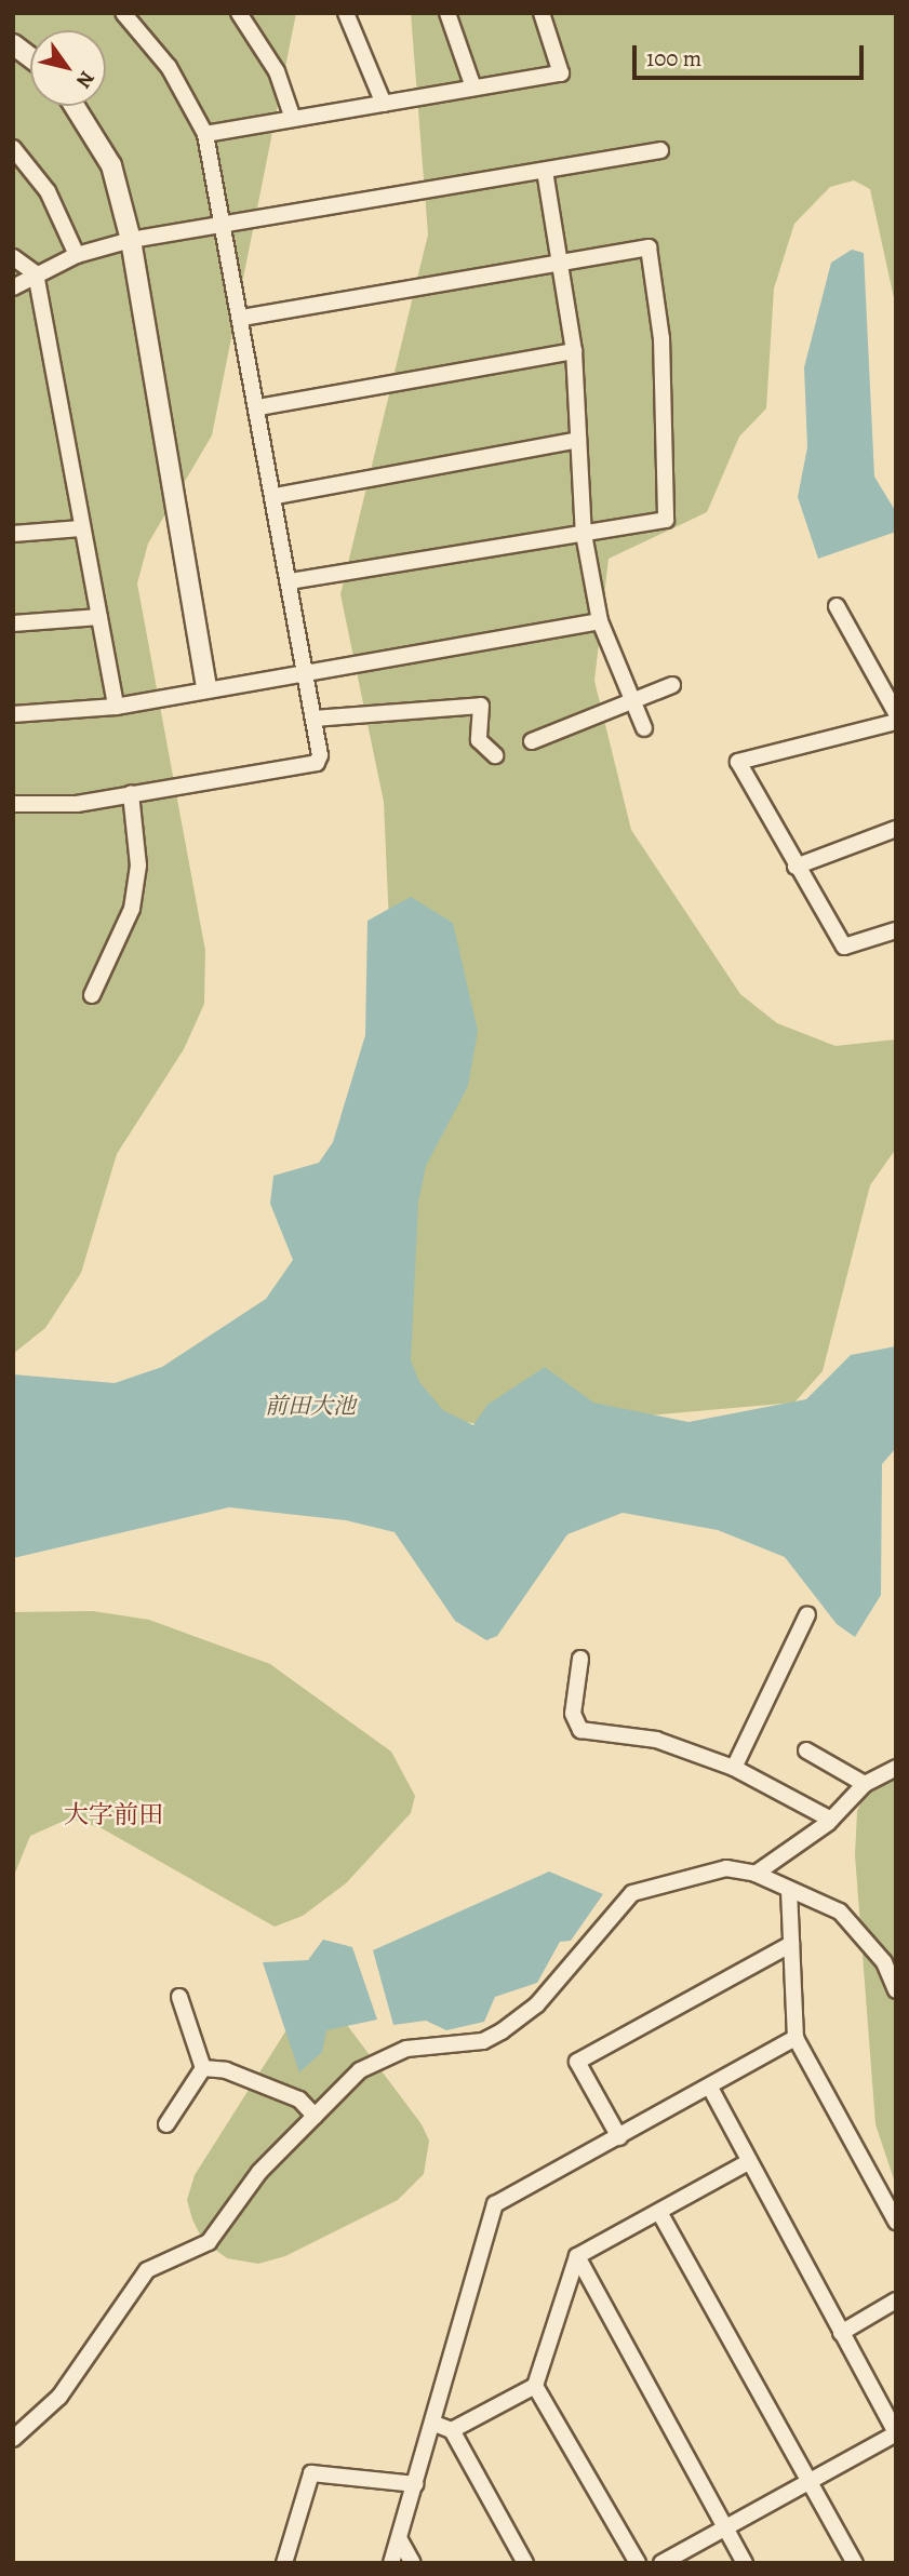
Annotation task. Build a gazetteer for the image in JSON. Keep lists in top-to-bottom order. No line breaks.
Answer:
{"districts":["大字前田"],"water":["前田大池"],"scale_bar":"100 m","north":"bottom right"}
